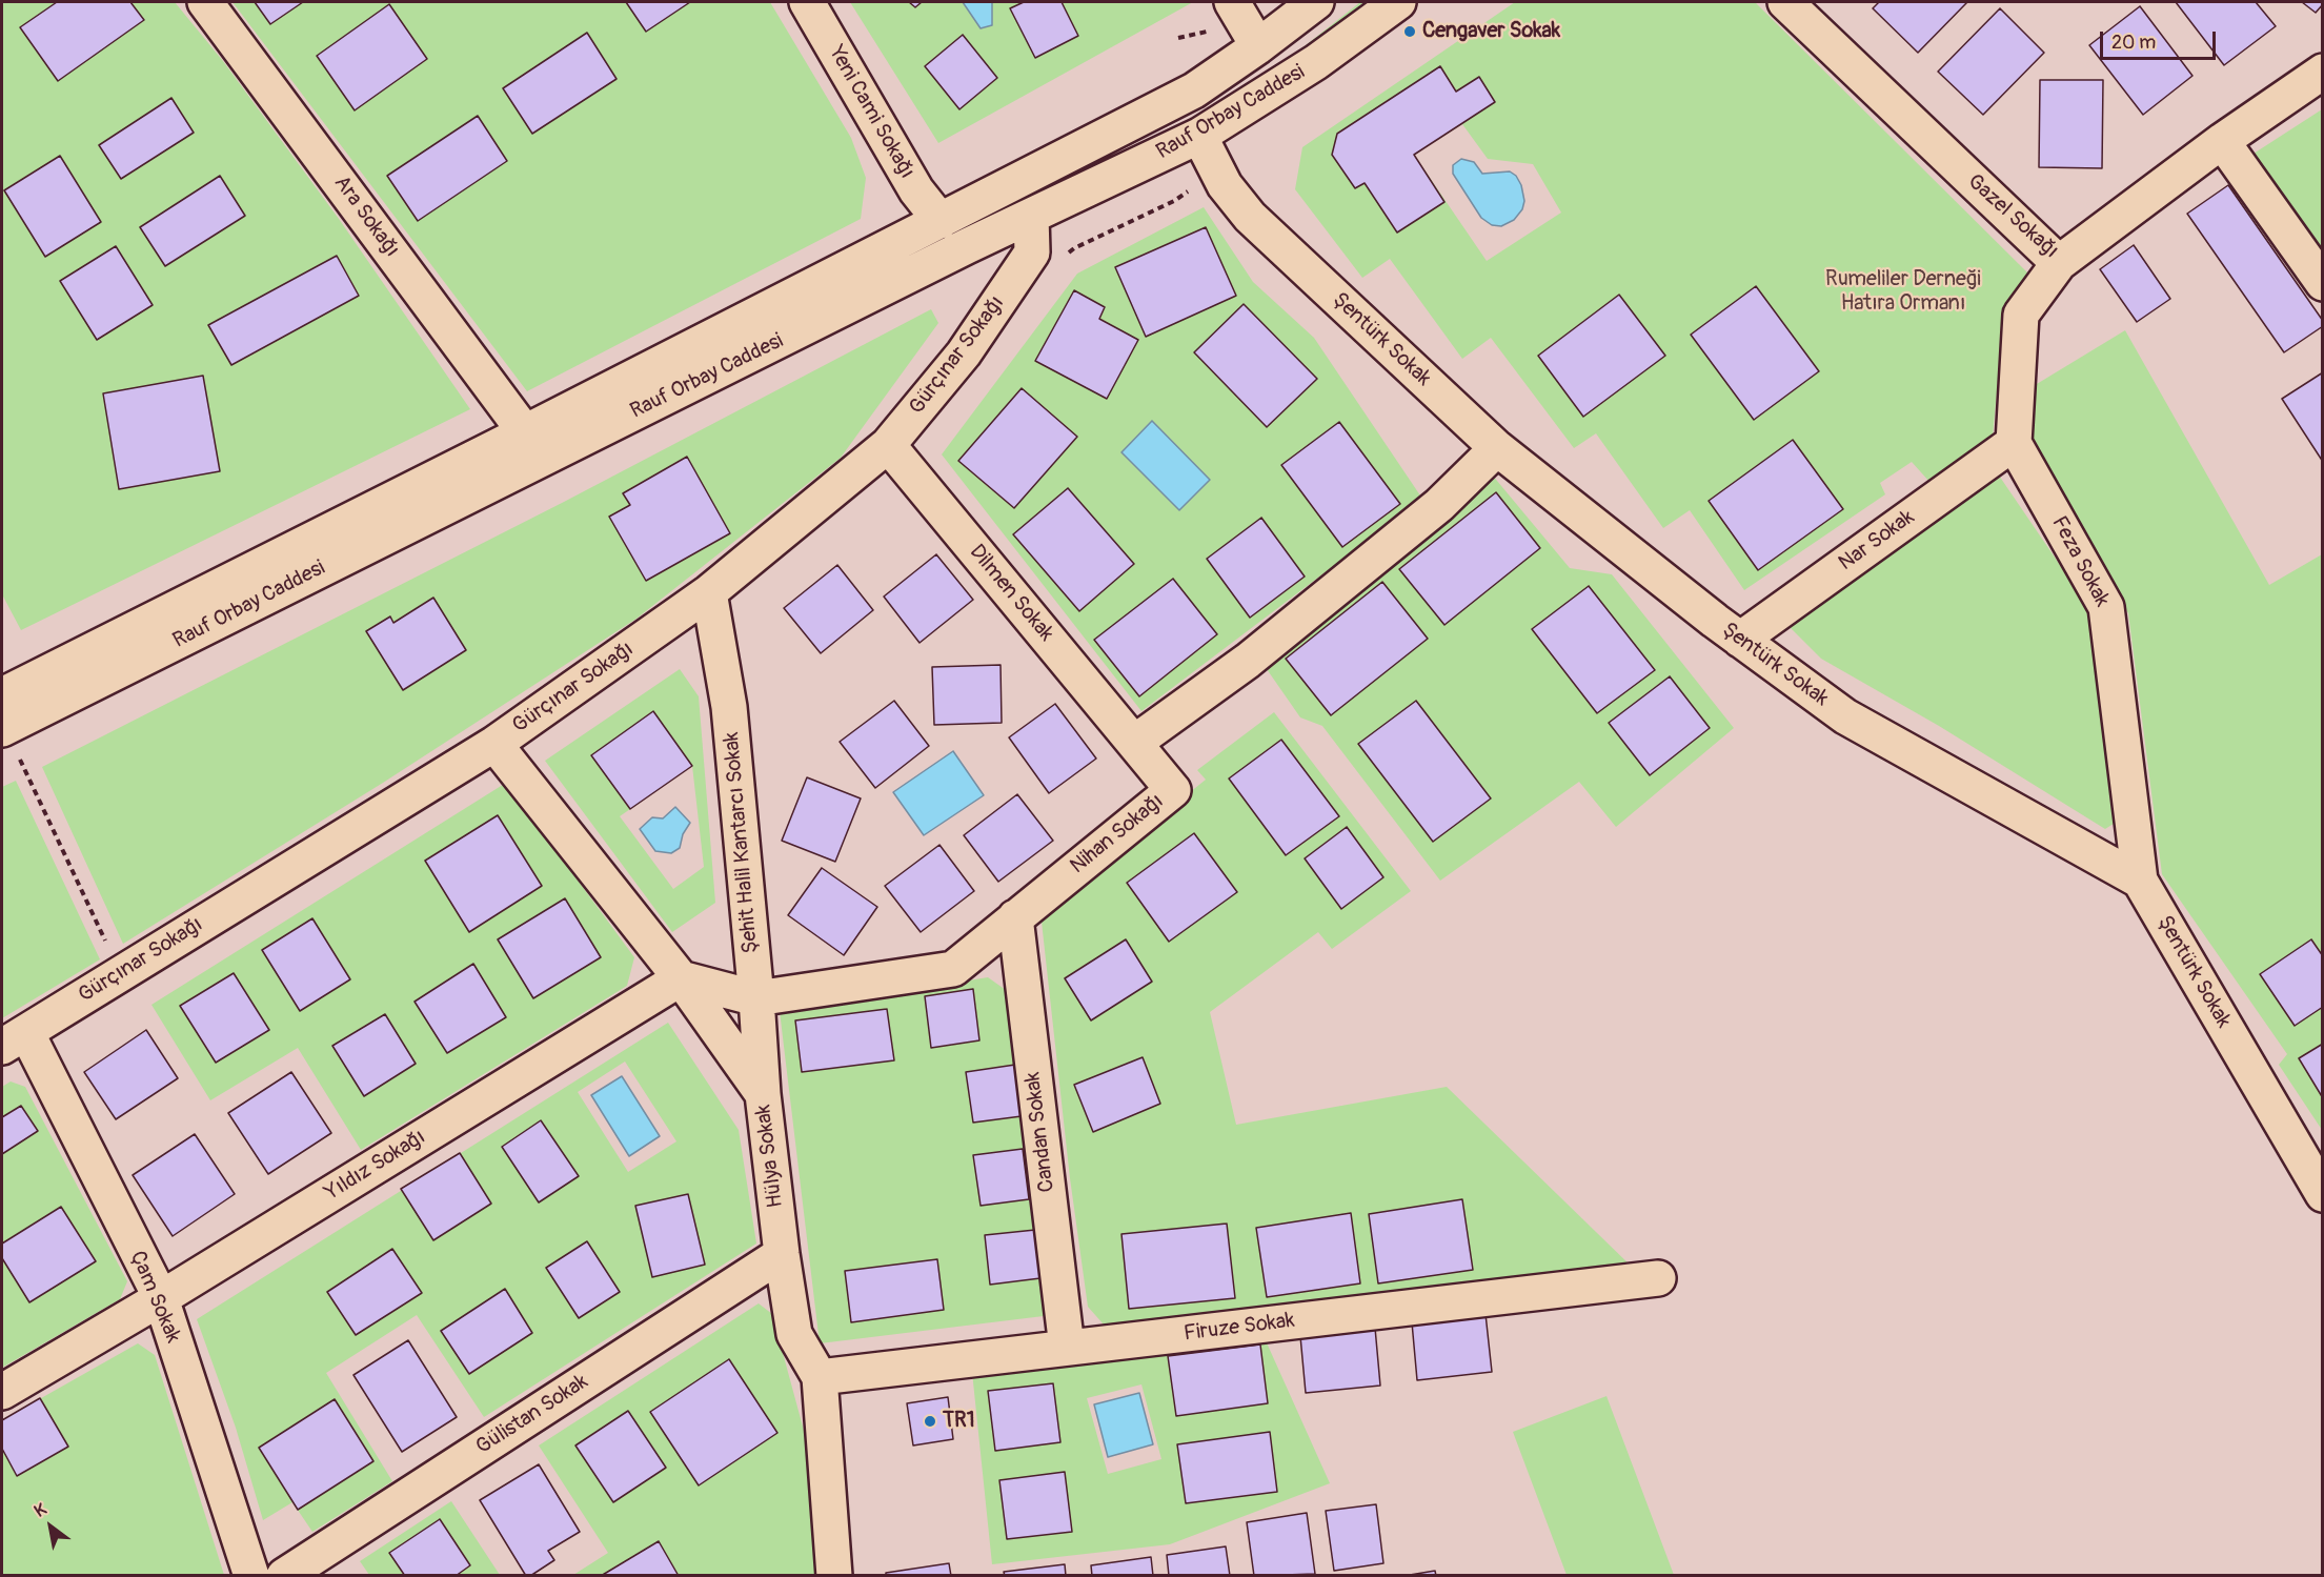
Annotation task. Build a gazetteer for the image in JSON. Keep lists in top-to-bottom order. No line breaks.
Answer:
{"streets":{"street":["Yeni Cami Sokağı","Rauf Orbay Caddesi","Ara Sokağı","Gazel Sokağı","Şentürk Sokak","Gürçınar Sokağı","Nar Sokak","Feza Sokak","Dilmen Sokak","Nihan Sokağı","Şehit Halil Kantarcı Sokak","Candan Sokak","Hülya Sokak","Yıldız Sokağı","Çam Sokak","Firuze Sokak","Gülistan Sokak"]},"crossings":[["Yeni Cami Sokağı","Rauf Orbay Caddesi"],["Rauf Orbay Caddesi","Ara Sokağı"],["Rauf Orbay Caddesi","Şentürk Sokak"],["Rauf Orbay Caddesi","Gürçınar Sokağı"],["Şentürk Sokak","Nar Sokak"],["Şentürk Sokak","Feza Sokak"],["Gürçınar Sokağı","Dilmen Sokak"],["Gürçınar Sokağı","Şehit Halil Kantarcı Sokak"],["Gürçınar Sokağı","Hülya Sokak"],["Gürçınar Sokağı","Çam Sokak"],["Nar Sokak","Feza Sokak"],["Dilmen Sokak","Nihan Sokağı"],["Nihan Sokağı","Şehit Halil Kantarcı Sokak"],["Nihan Sokağı","Candan Sokak"],["Şehit Halil Kantarcı Sokak","Hülya Sokak"],["Candan Sokak","Firuze Sokak"],["Hülya Sokak","Yıldız Sokağı"],["Hülya Sokak","Firuze Sokak"],["Hülya Sokak","Gülistan Sokak"],["Yıldız Sokağı","Çam Sokak"]],"parks":["Rumeliler Derneği Hatıra Ormanı"],"places":["Cengaver Sokak","TR1"],"scale_bar":"20 m","north":"top left"}
